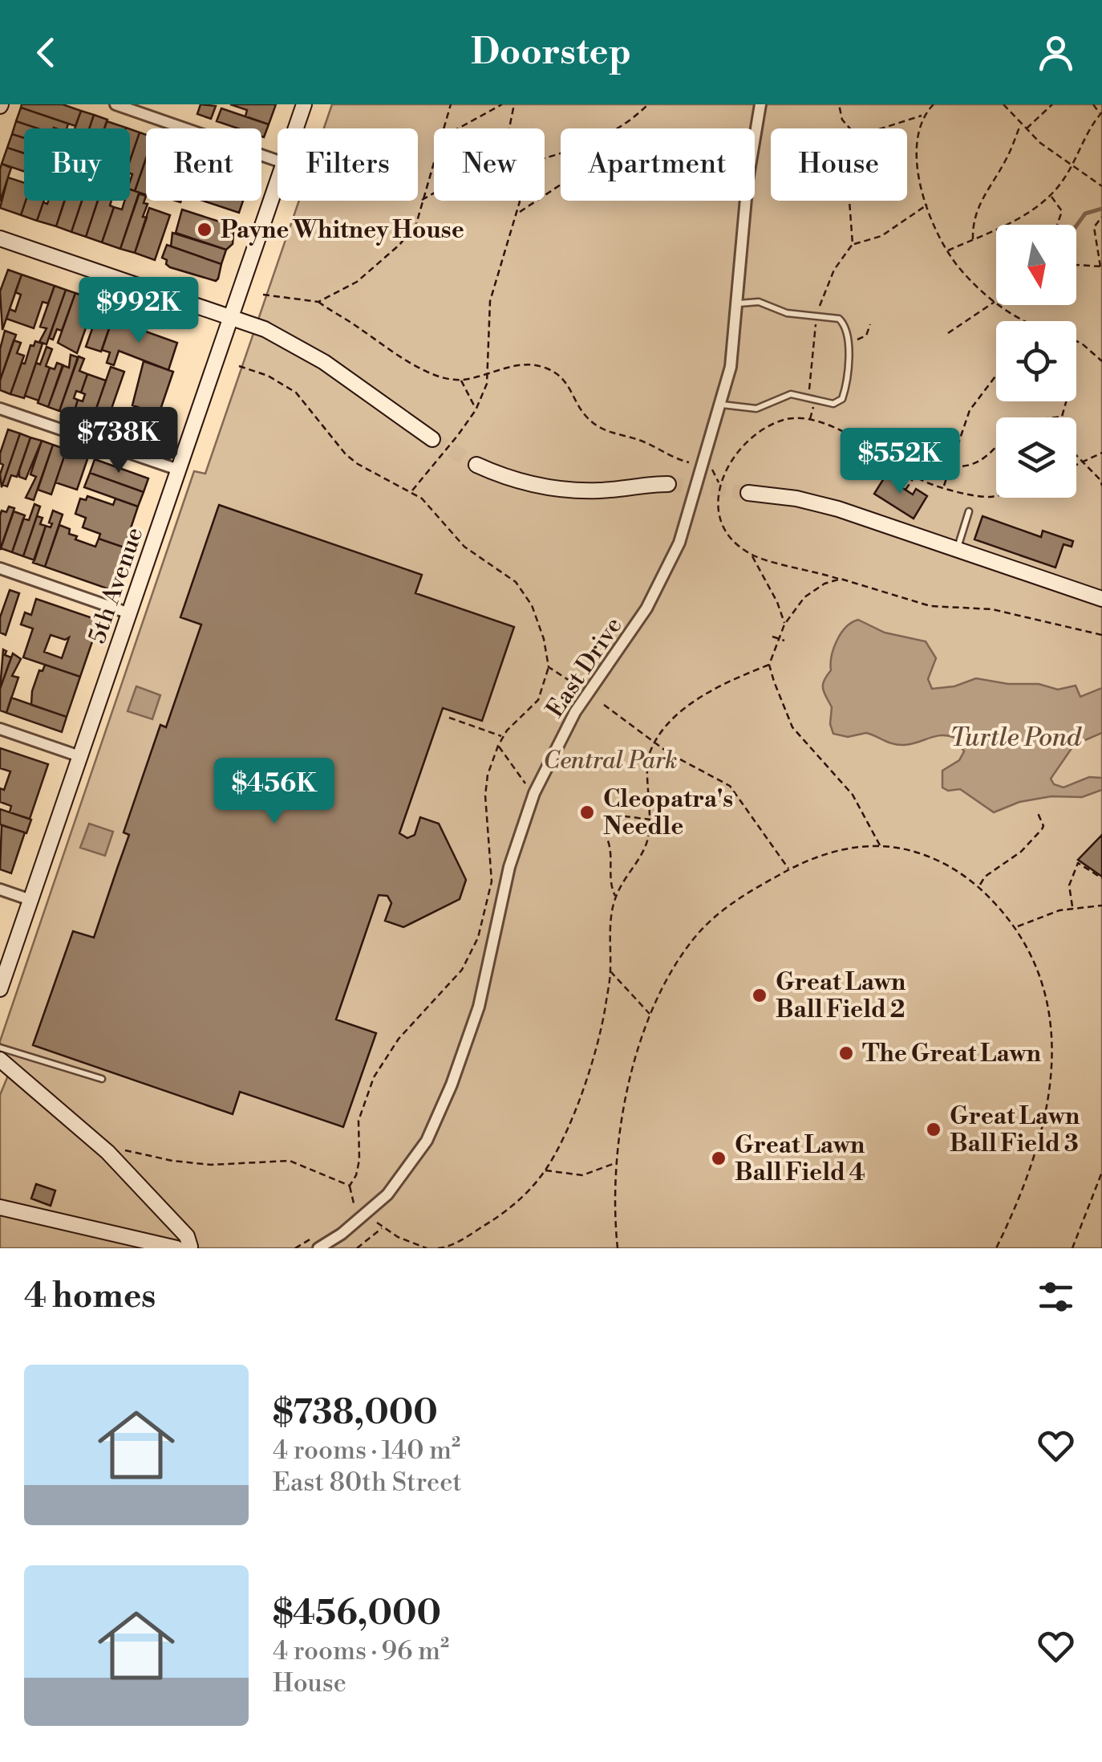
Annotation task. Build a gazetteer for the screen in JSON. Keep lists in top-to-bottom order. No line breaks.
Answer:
{"streets":{"main road":["5th Avenue"],"street":["East Drive"]},"water":["Turtle Pond"],"parks":["Central Park"],"places":["Payne Whitney House","Cleopatra's Needle","Great Lawn Ball Field 2","The Great Lawn","Great Lawn Ball Field 3","Great Lawn Ball Field 4"],"north":"bottom","page":{"header":"Doorstep","chip":["Buy","Rent","Filters","New","Apartment","House"],"price":["$992K","$738K","$552K","$456K"],"heading":"4 homes","list":[{"name":"$738,000","note":"4 rooms · 140 m² · East 80th Street"},{"name":"$456,000","note":"4 rooms · 96 m² · House"}]}}
